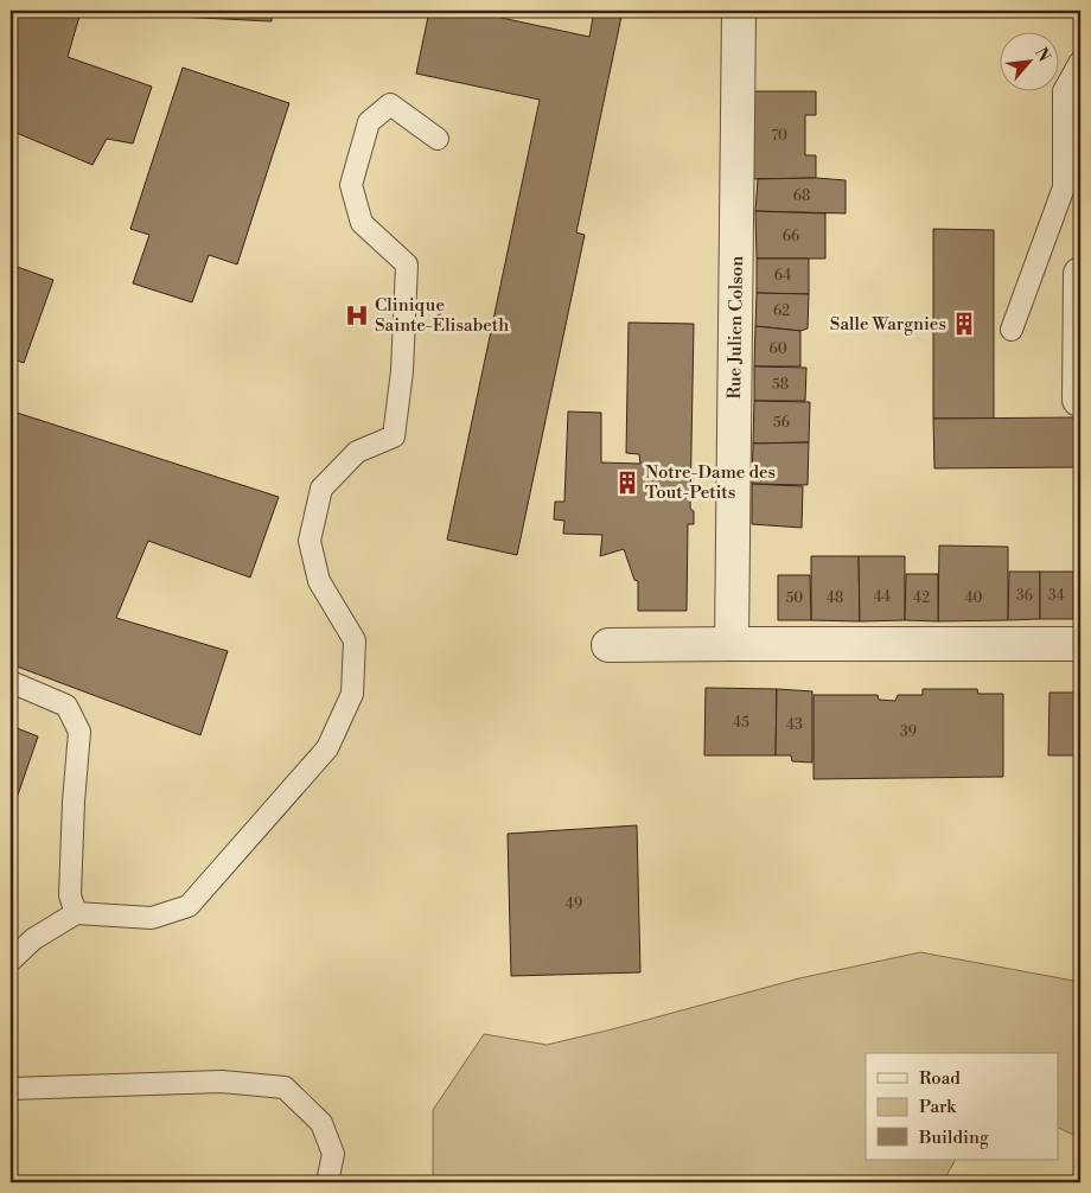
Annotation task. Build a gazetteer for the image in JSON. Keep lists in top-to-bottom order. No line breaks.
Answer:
{"streets":{"street":["Rue Julien Colson"]},"places":{"hospital":["Clinique Sainte-Élisabeth"],"building":["Salle Wargnies","Notre-Dame des Tout-Petits"]},"house_numbers":["70","68","66","64","62","60","58","56","36","34","44","50","48","42","40","45","43","39","49"],"legend":["Road","Park","Building"],"north":"top right"}
